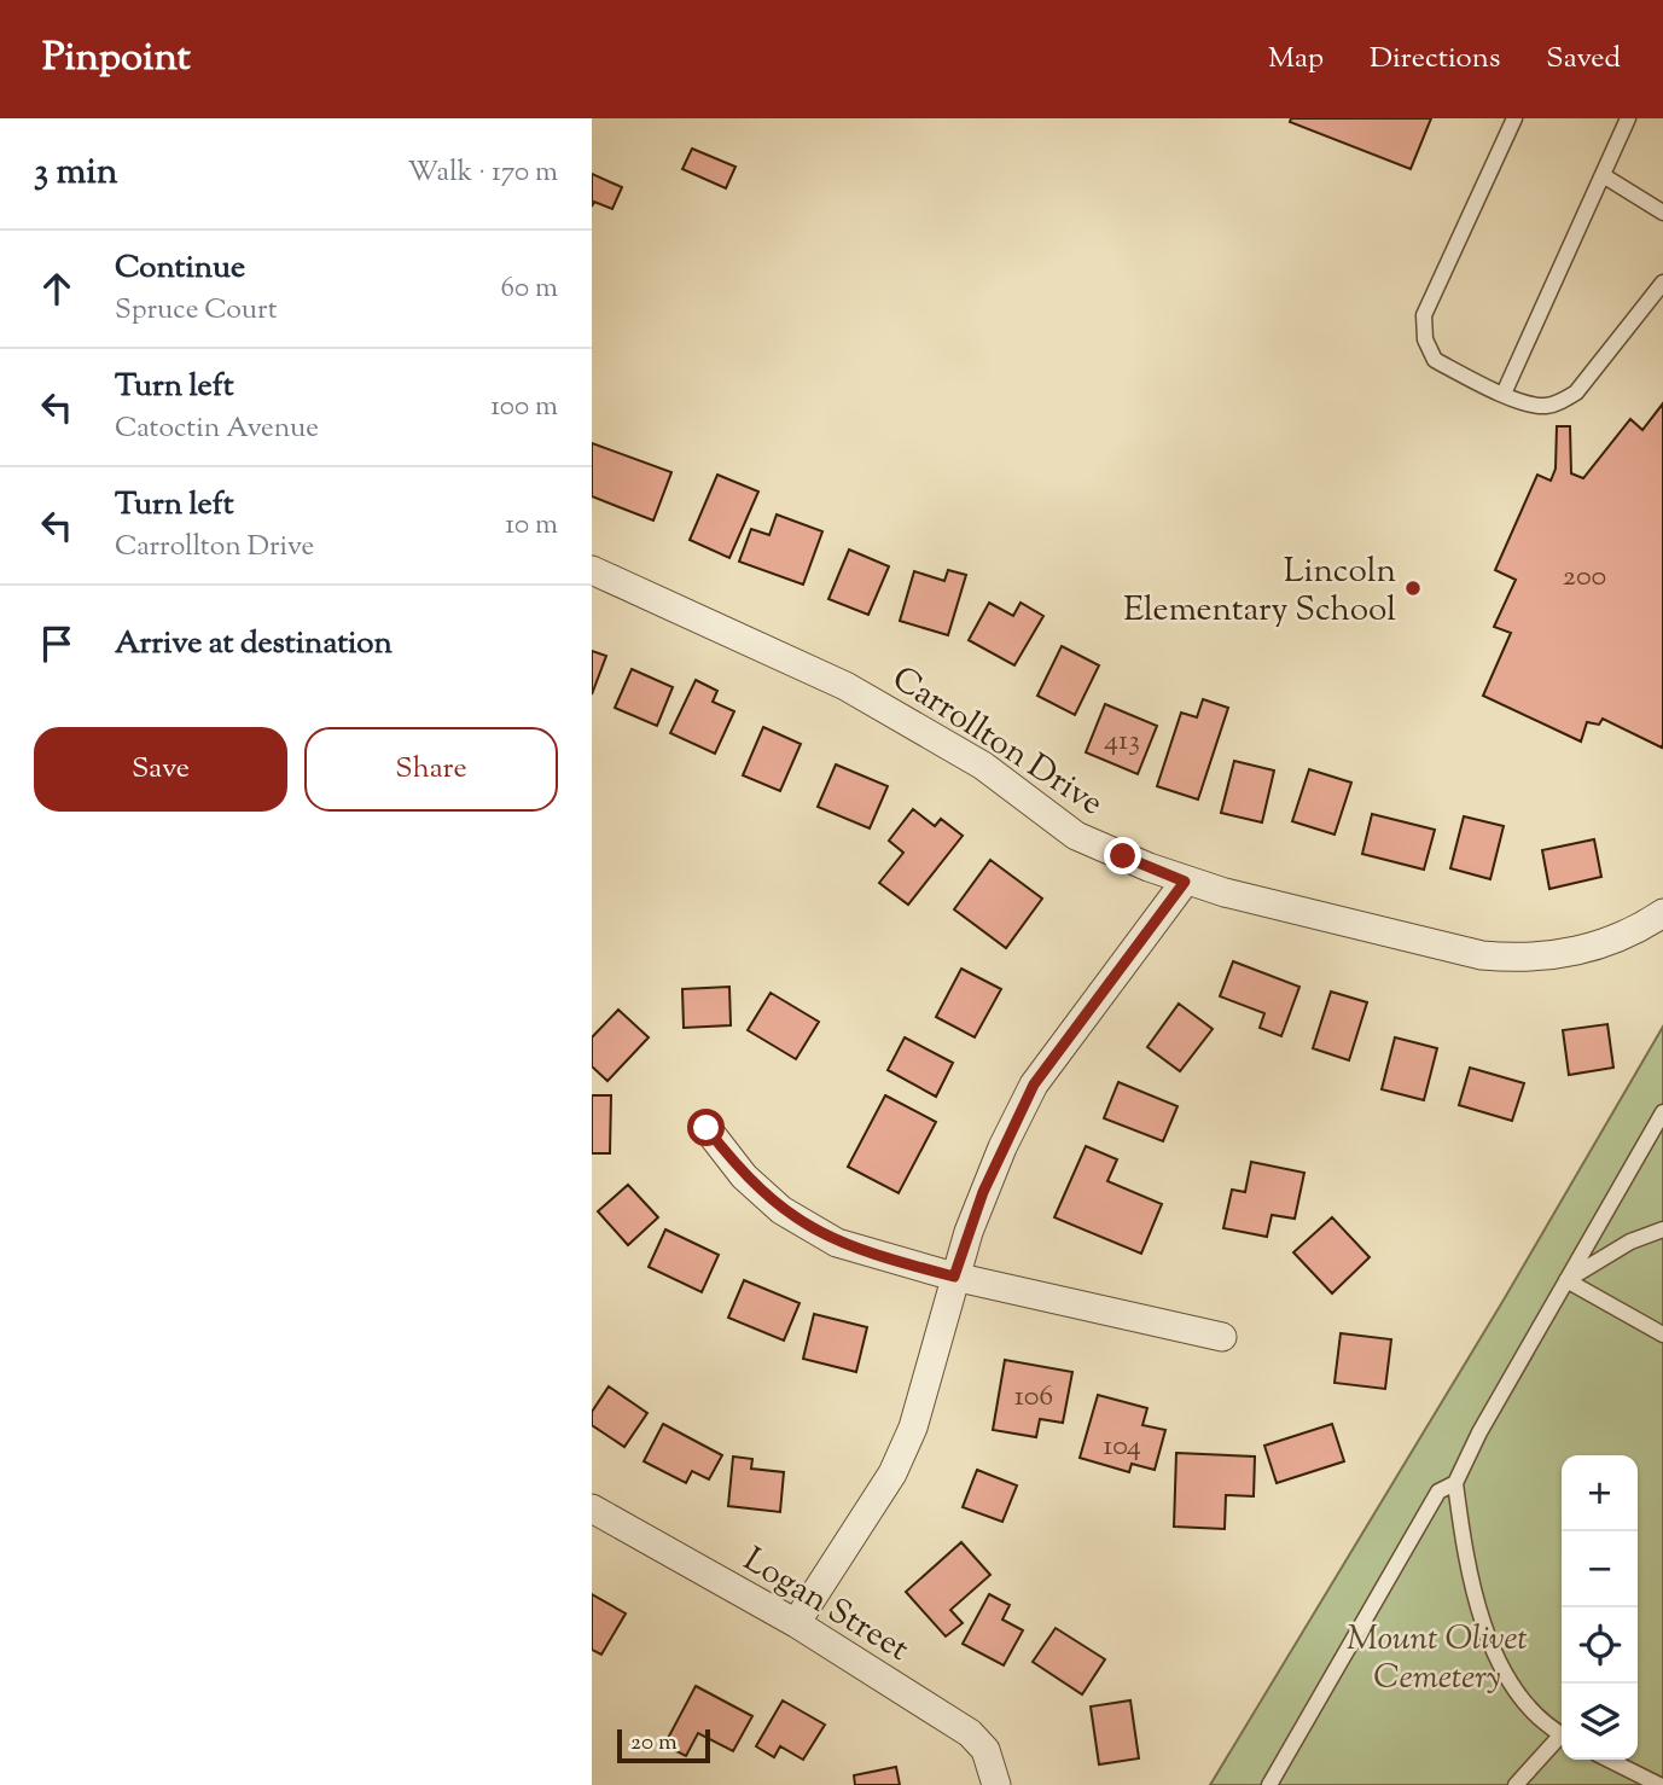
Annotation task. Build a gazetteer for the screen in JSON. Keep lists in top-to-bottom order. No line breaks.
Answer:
{"streets":{"street":["Carrollton Drive","Logan Street"]},"parks":["Mount Olivet Cemetery"],"places":["Lincoln Elementary School"],"house_numbers":["200","413","106","104"],"scale_bar":"20 m","page":{"header":"Pinpoint","nav":["Map","Directions","Saved"],"heading":["3 min","Walk · 170 m"],"list":[["Continue","Spruce Court","60 m"],["Turn left","Catoctin Avenue","100 m"],["Turn left","Carrollton Drive","10 m"],"Arrive at destination"],"buttons":["Save","Share"],"map_buttons":["+","−"],"scale":"20 m"}}
